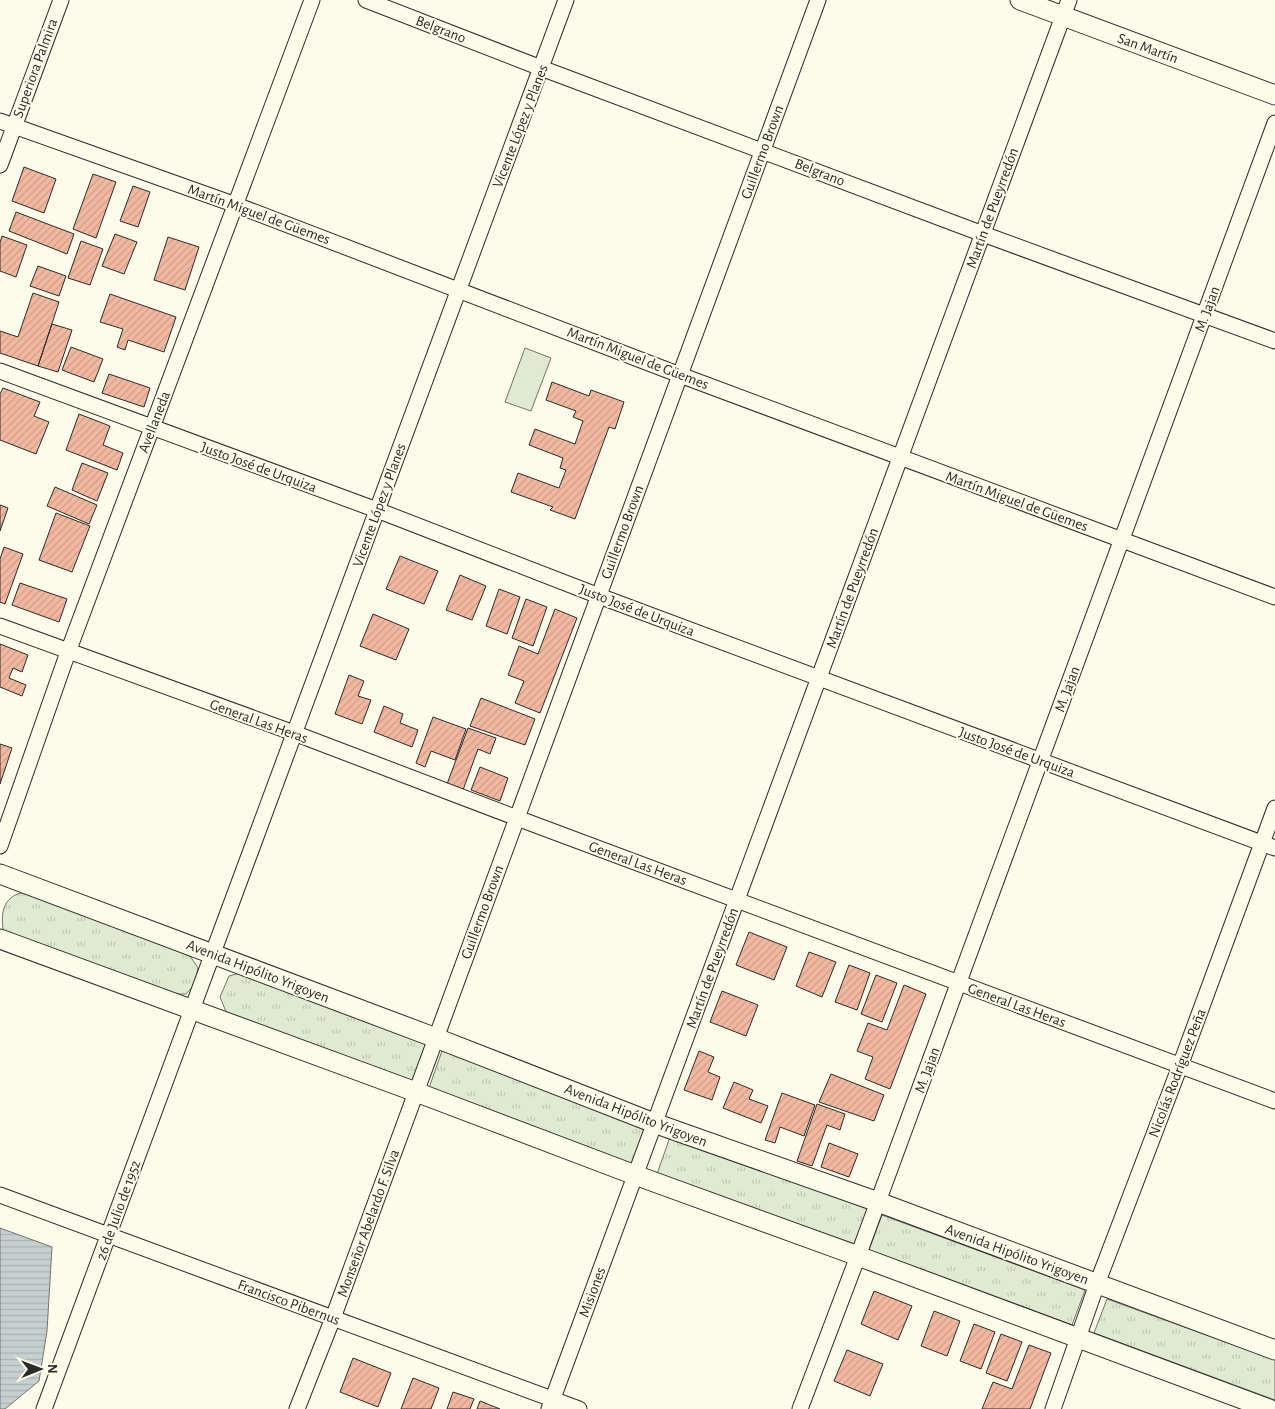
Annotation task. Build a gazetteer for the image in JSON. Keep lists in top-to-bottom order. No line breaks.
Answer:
{"streets":{"main road":["San Martín","Avenida Hipólito Yrigoyen"],"street":["Belgrano","Superiora Palmira","Vicente López y Planes","Guillermo Brown","Martín de Pueyrredón","Martín Miguel de Güemes","M. Jajan","Avellaneda","Justo José de Urquiza","General Las Heras","Nicolás Rodríguez Peña","26 de Julio de 1952","Monseñor Abelardo F. Silva","Misiones","Francisco Pibernus"]},"crossings":[["Belgrano","Vicente López y Planes"],["Belgrano","Guillermo Brown"],["Belgrano","Martín de Pueyrredón"],["Belgrano","M. Jajan"],["San Martín","Martín de Pueyrredón"],["Superiora Palmira","Martín Miguel de Güemes"],["Vicente López y Planes","Martín Miguel de Güemes"],["Vicente López y Planes","Justo José de Urquiza"],["Vicente López y Planes","General Las Heras"],["Vicente López y Planes","Avenida Hipólito Yrigoyen"],["Vicente López y Planes","26 de Julio de 1952"],["Guillermo Brown","Martín Miguel de Güemes"],["Guillermo Brown","Justo José de Urquiza"],["Guillermo Brown","General Las Heras"],["Guillermo Brown","Avenida Hipólito Yrigoyen"],["Guillermo Brown","Monseñor Abelardo F. Silva"],["Martín de Pueyrredón","Martín Miguel de Güemes"],["Martín de Pueyrredón","Justo José de Urquiza"],["Martín de Pueyrredón","General Las Heras"],["Martín de Pueyrredón","Avenida Hipólito Yrigoyen"],["Martín de Pueyrredón","Misiones"],["Martín Miguel de Güemes","M. Jajan"],["Martín Miguel de Güemes","Avellaneda"],["M. Jajan","Justo José de Urquiza"],["M. Jajan","General Las Heras"],["M. Jajan","Avenida Hipólito Yrigoyen"],["Avellaneda","Justo José de Urquiza"],["Avellaneda","General Las Heras"],["Justo José de Urquiza","Nicolás Rodríguez Peña"],["General Las Heras","Nicolás Rodríguez Peña"],["Avenida Hipólito Yrigoyen","Nicolás Rodríguez Peña"],["26 de Julio de 1952","Francisco Pibernus"],["Monseñor Abelardo F. Silva","Francisco Pibernus"],["Misiones","Francisco Pibernus"]],"north":"right"}
